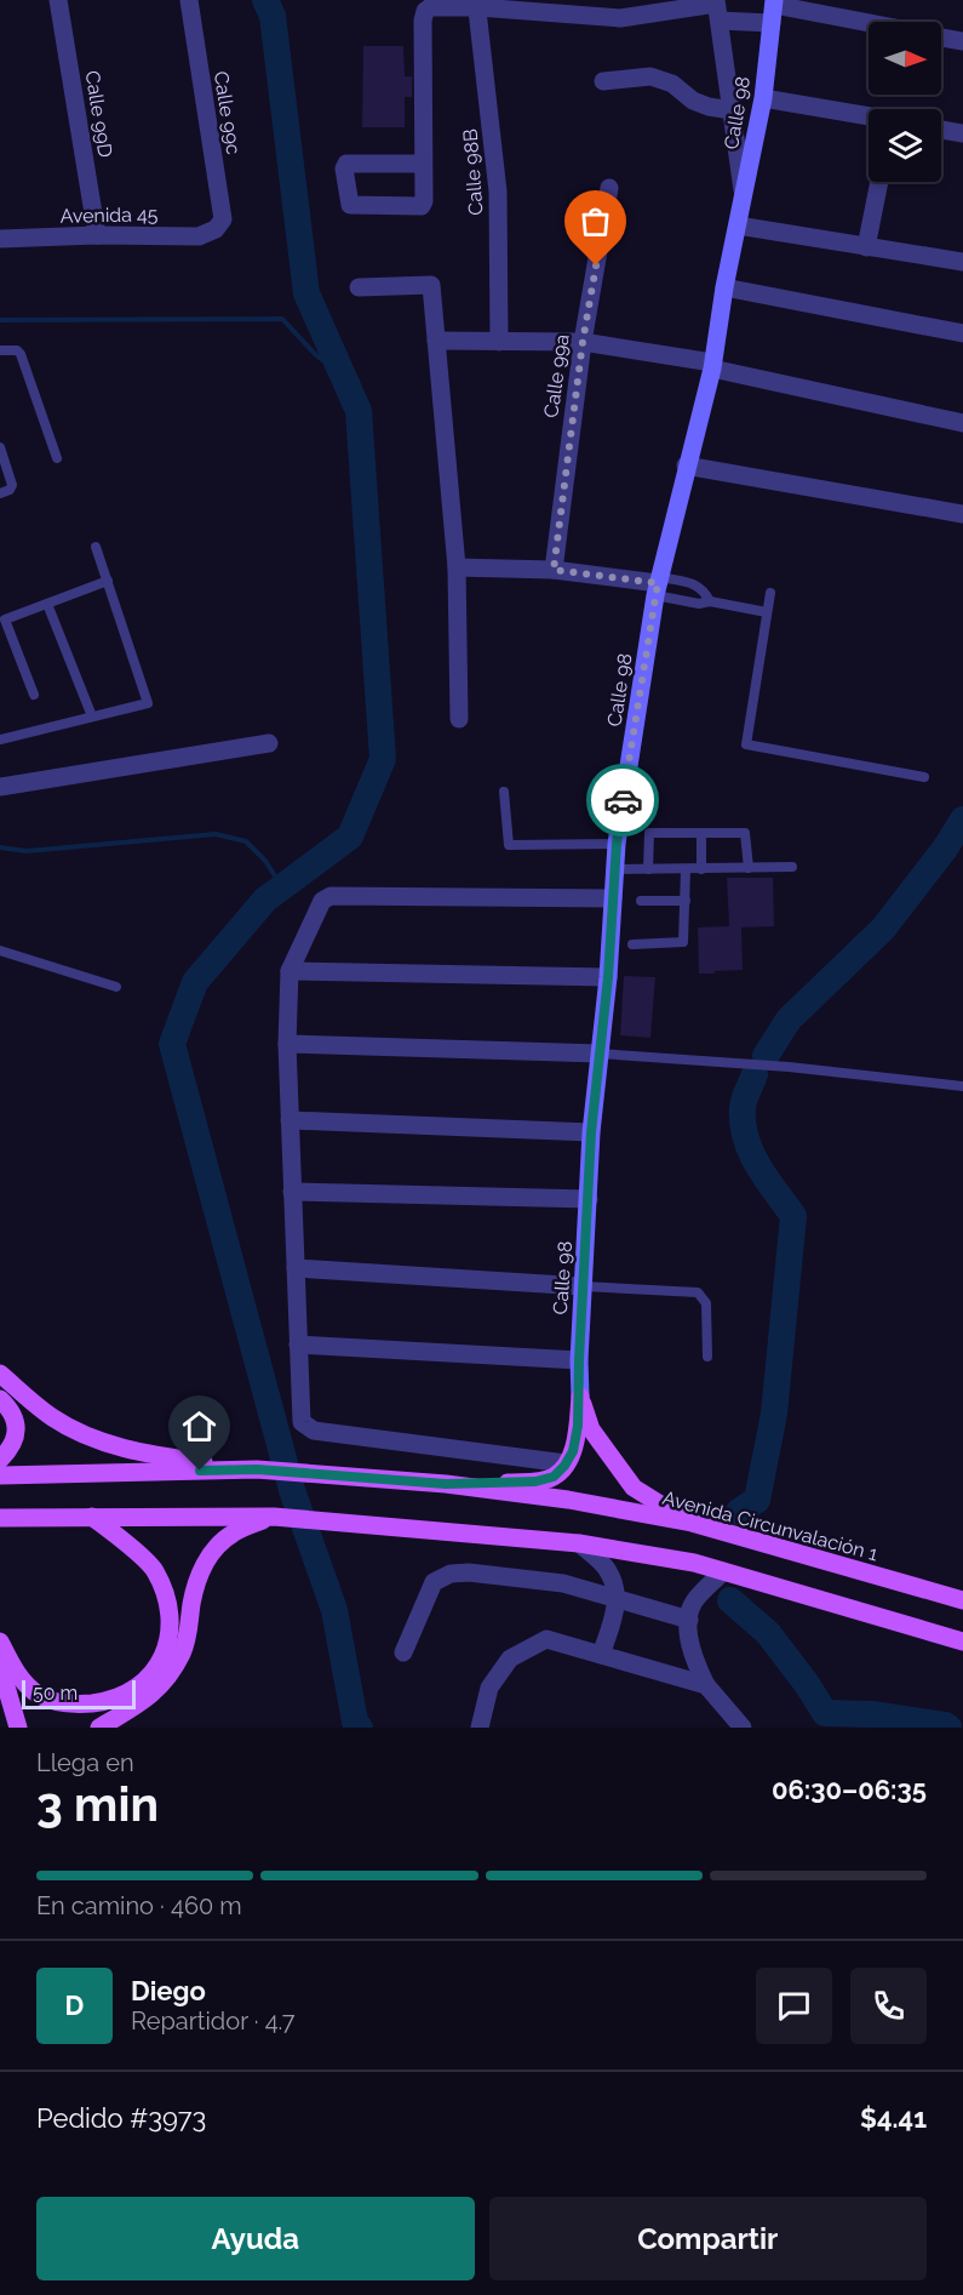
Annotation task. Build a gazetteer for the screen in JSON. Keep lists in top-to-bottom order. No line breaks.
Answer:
{"streets":{"main road":["Avenida Circunvalación 1"],"street":["Calle 99c","Calle 98","Calle 99D","Calle 98B","Avenida 45","Calle 99a"]},"crossings":[["Calle 99c","Avenida 45"],["Calle 99D","Avenida 45"]],"scale_bar":"50 m","north":"right","page":{"scale":"50 m","heading":["3 min","Llega en","06:30–06:35"],"panel":["Diego","Repartidor · 4.7","Pedido #3973","$4.41"],"bar":"En camino · 460 m","round":"D","buttons":["Ayuda","Compartir"]}}
